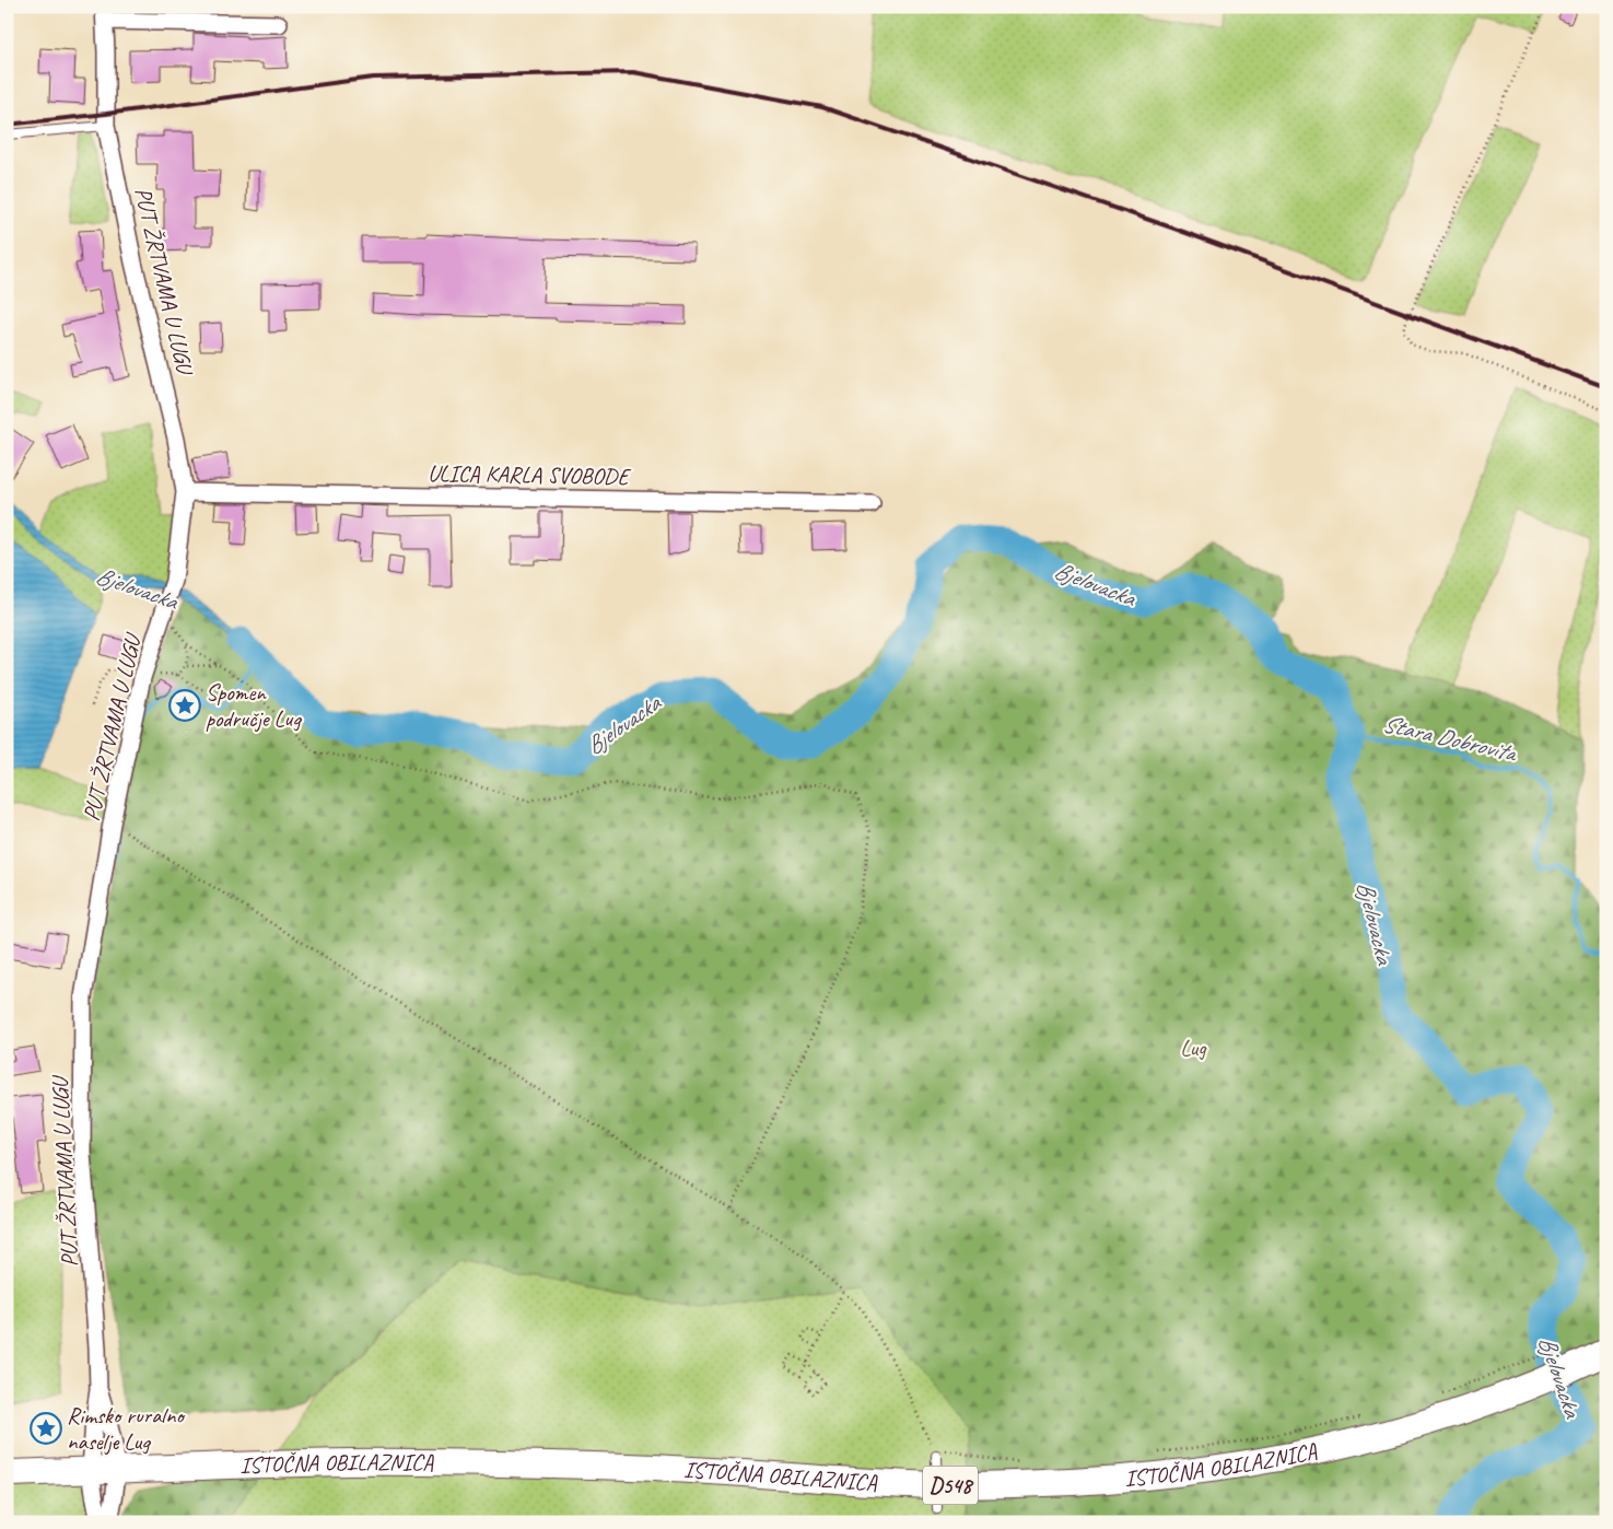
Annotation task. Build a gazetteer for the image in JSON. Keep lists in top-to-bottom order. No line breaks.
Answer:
{"streets":{"main road":["ISTOČNA OBILAZNICA","D548"],"street":["PUT ŽRTVAMA U LUGU","ULICA KARLA SVOBODE"]},"crossings":[["PUT ŽRTVAMA U LUGU","ULICA KARLA SVOBODE"],["PUT ŽRTVAMA U LUGU","ISTOČNA OBILAZNICA"]],"water":["Bjelovacka","Stara Dobrovita"],"parks":["Lug"],"places":{"place":["Spomen područje Lug","Rimsko ruralno naselje Lug"]}}
